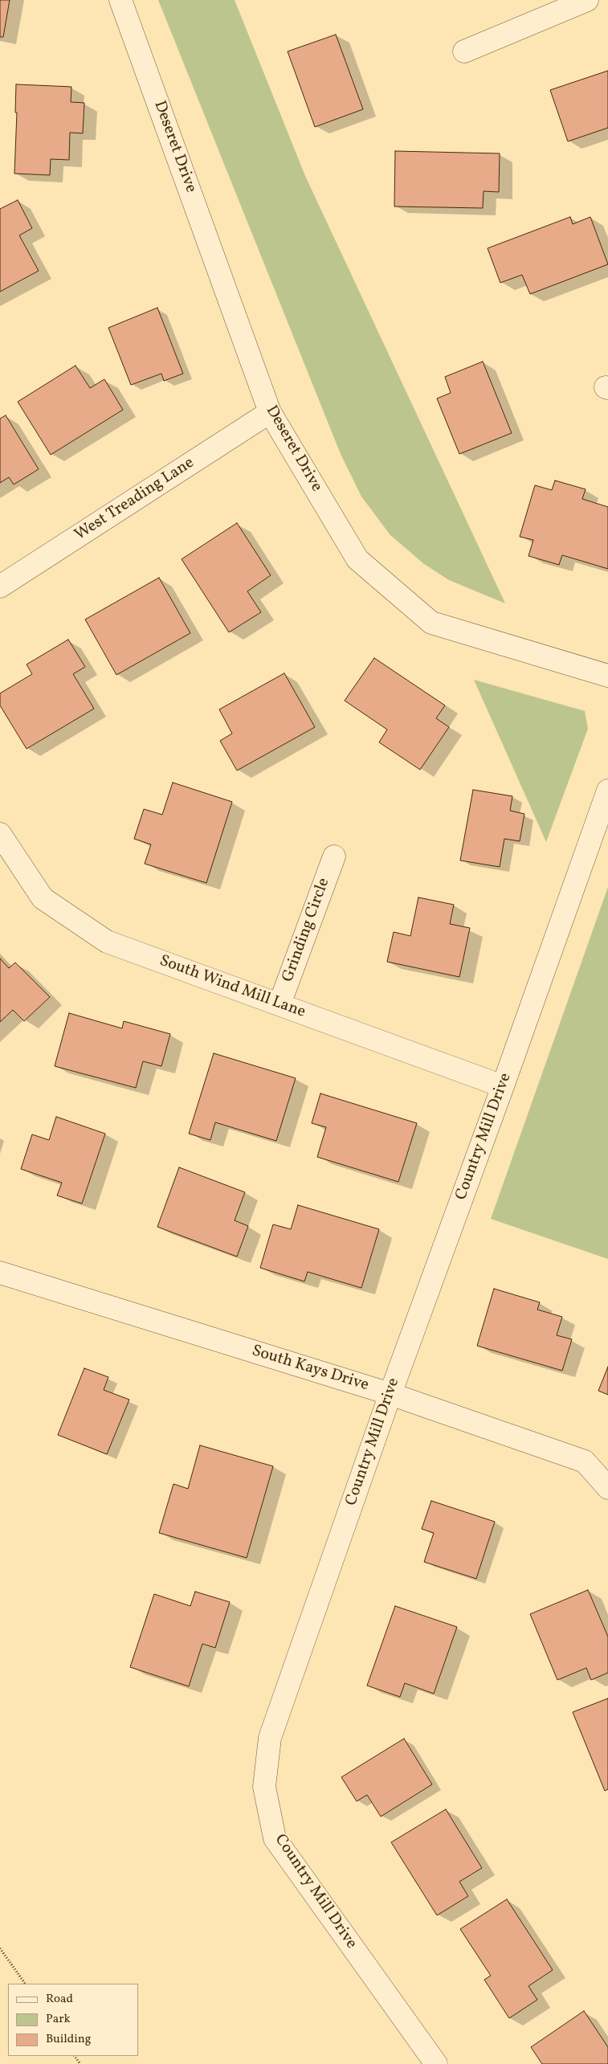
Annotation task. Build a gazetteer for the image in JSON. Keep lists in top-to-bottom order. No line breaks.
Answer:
{"streets":{"street":["Deseret Drive","West Treading Lane","Grinding Circle","South Wind Mill Lane","Country Mill Drive","South Kays Drive"]},"crossings":[["Deseret Drive","West Treading Lane"],["Grinding Circle","South Wind Mill Lane"],["South Wind Mill Lane","Country Mill Drive"],["Country Mill Drive","South Kays Drive"]],"legend":["Road","Park","Building"]}
